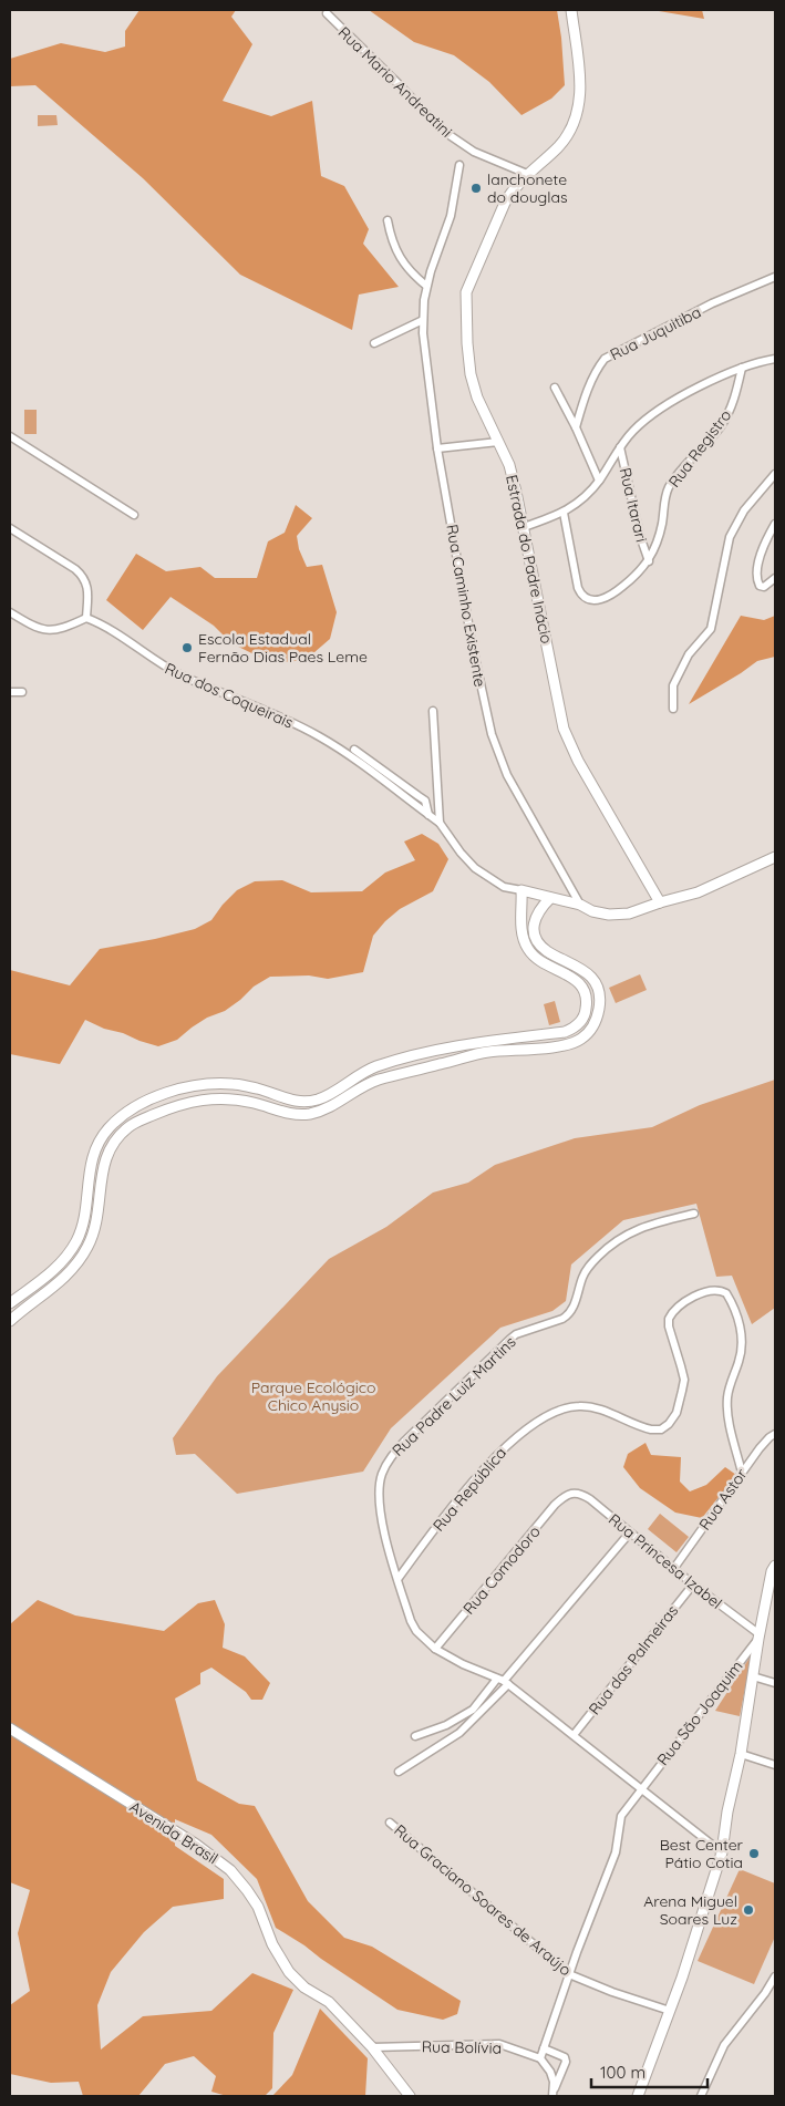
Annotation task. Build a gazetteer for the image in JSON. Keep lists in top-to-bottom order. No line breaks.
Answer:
{"streets":{"street":["Rua Mario Andreatini","Rua Juquitiba","Rua Registro","Rua Itarari","Estrada do Padre Inácio","Rua Caminho Existente","Rua dos Coqueirais","Rua Padre Luiz Martins","Rua República","Rua Astor","Rua Princesa Izabel","Rua Comodoro","Rua das Palmeiras","Rua São Joaquim","Avenida Brasil","Rua Graciano Soares de Araújo","Rua Bolívia"]},"crossings":[["Rua Mario Andreatini","Estrada do Padre Inácio"],["Rua Registro","Rua Itarari"],["Rua Padre Luiz Martins","Rua República"],["Rua Padre Luiz Martins","Rua Comodoro"],["Rua Padre Luiz Martins","Rua das Palmeiras"],["Rua Padre Luiz Martins","Rua São Joaquim"],["Rua República","Rua Astor"],["Rua Astor","Rua Princesa Izabel"],["Rua Princesa Izabel","Rua Comodoro"],["Rua Princesa Izabel","Rua das Palmeiras"],["Rua Princesa Izabel","Rua São Joaquim"],["Rua São Joaquim","Rua Graciano Soares de Araújo"],["Rua São Joaquim","Rua Bolívia"],["Avenida Brasil","Rua Bolívia"]],"parks":["Parque Ecológico Chico Anysio"],"places":["lanchonete do douglas","Escola Estadual Fernão Dias Paes Leme","Best Center Pátio Cotia","Arena Miguel Soares Luz"],"scale_bar":"100 m"}
